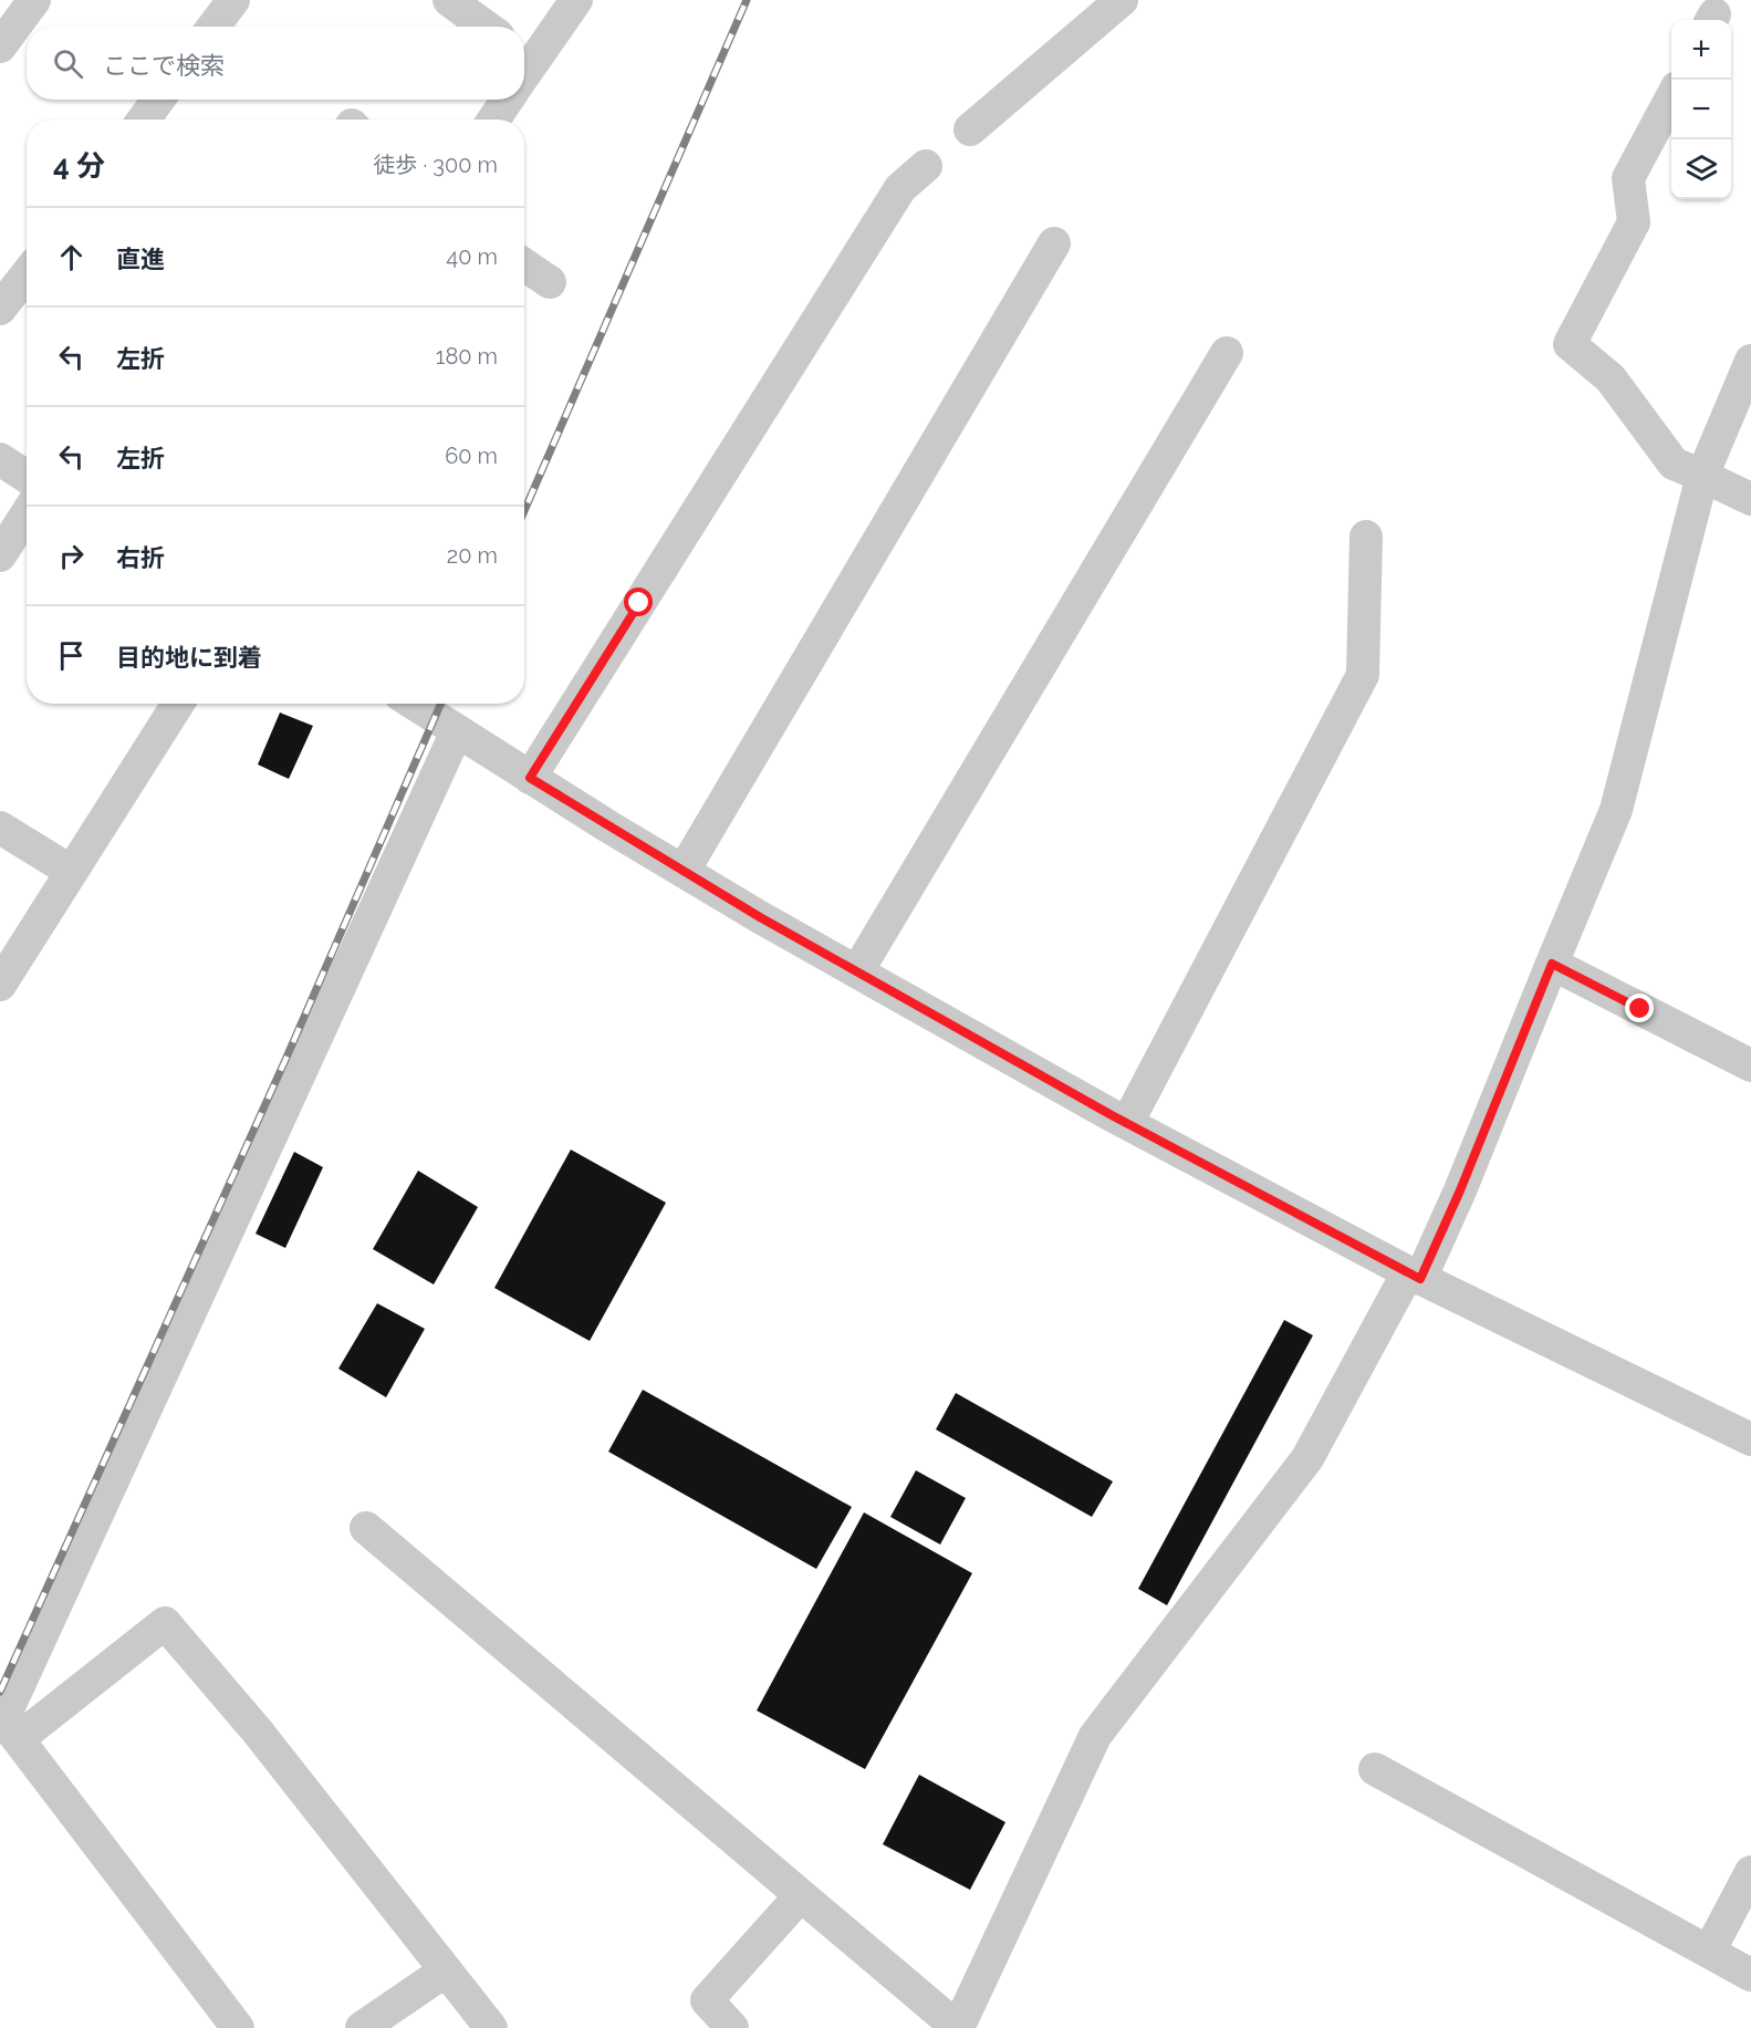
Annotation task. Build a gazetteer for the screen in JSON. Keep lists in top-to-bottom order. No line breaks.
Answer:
{"page":{"map_buttons":["+","−"],"search":"ここで検索","heading":["4 分","徒歩 · 300 m"],"list":[["直進","40 m"],["左折","180 m"],["左折","60 m"],["右折","20 m"],"目的地に到着"]}}
